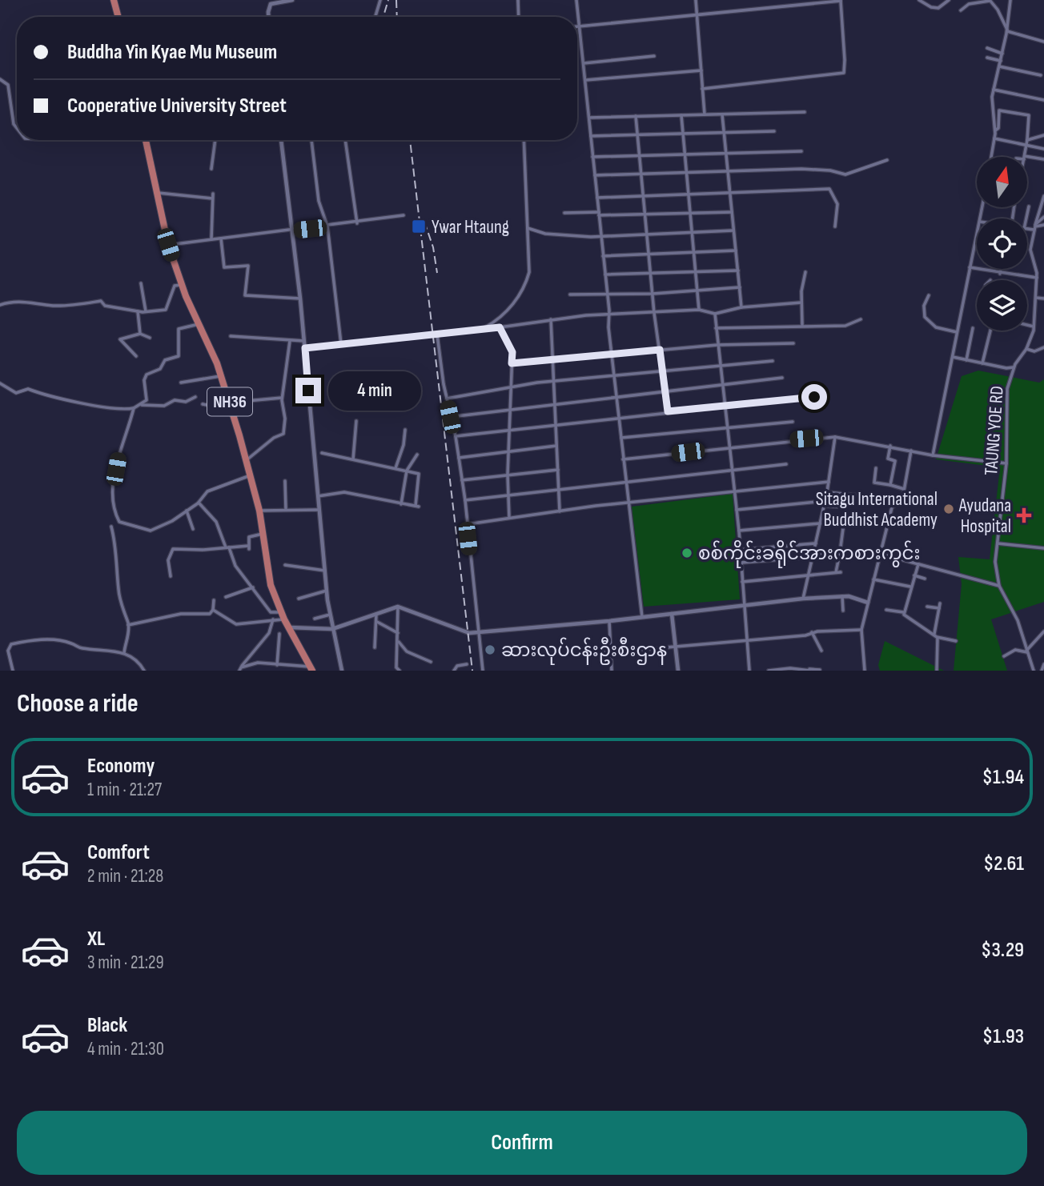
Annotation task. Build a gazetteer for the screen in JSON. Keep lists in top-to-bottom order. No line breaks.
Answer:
{"streets":{"highway":["NH36"],"street":["TAUNG YOE RD"]},"places":{"transit":["Ywar Htaung"],"other":["Sitagu International Buddhist Academy","စစ်ကိုင်းခရိုင်အားကစားကွင်း","ဆားလုပ်ငန်းဦးစီးဌာန"],"health":["Ayudana Hospital"]},"north":"top","page":{"banner":["Buddha Yin Kyae Mu Museum","Cooperative University Street"],"bubble":"4 min","heading":"Choose a ride","list":[{"name":"Economy","note":"1 min · 21:27","value":"$1.94"},{"name":"Comfort","note":"2 min · 21:28","value":"$2.61"},{"name":"XL","note":"3 min · 21:29","value":"$3.29"},{"name":"Black","note":"4 min · 21:30","value":"$1.93"}],"buttons":"Confirm"}}
